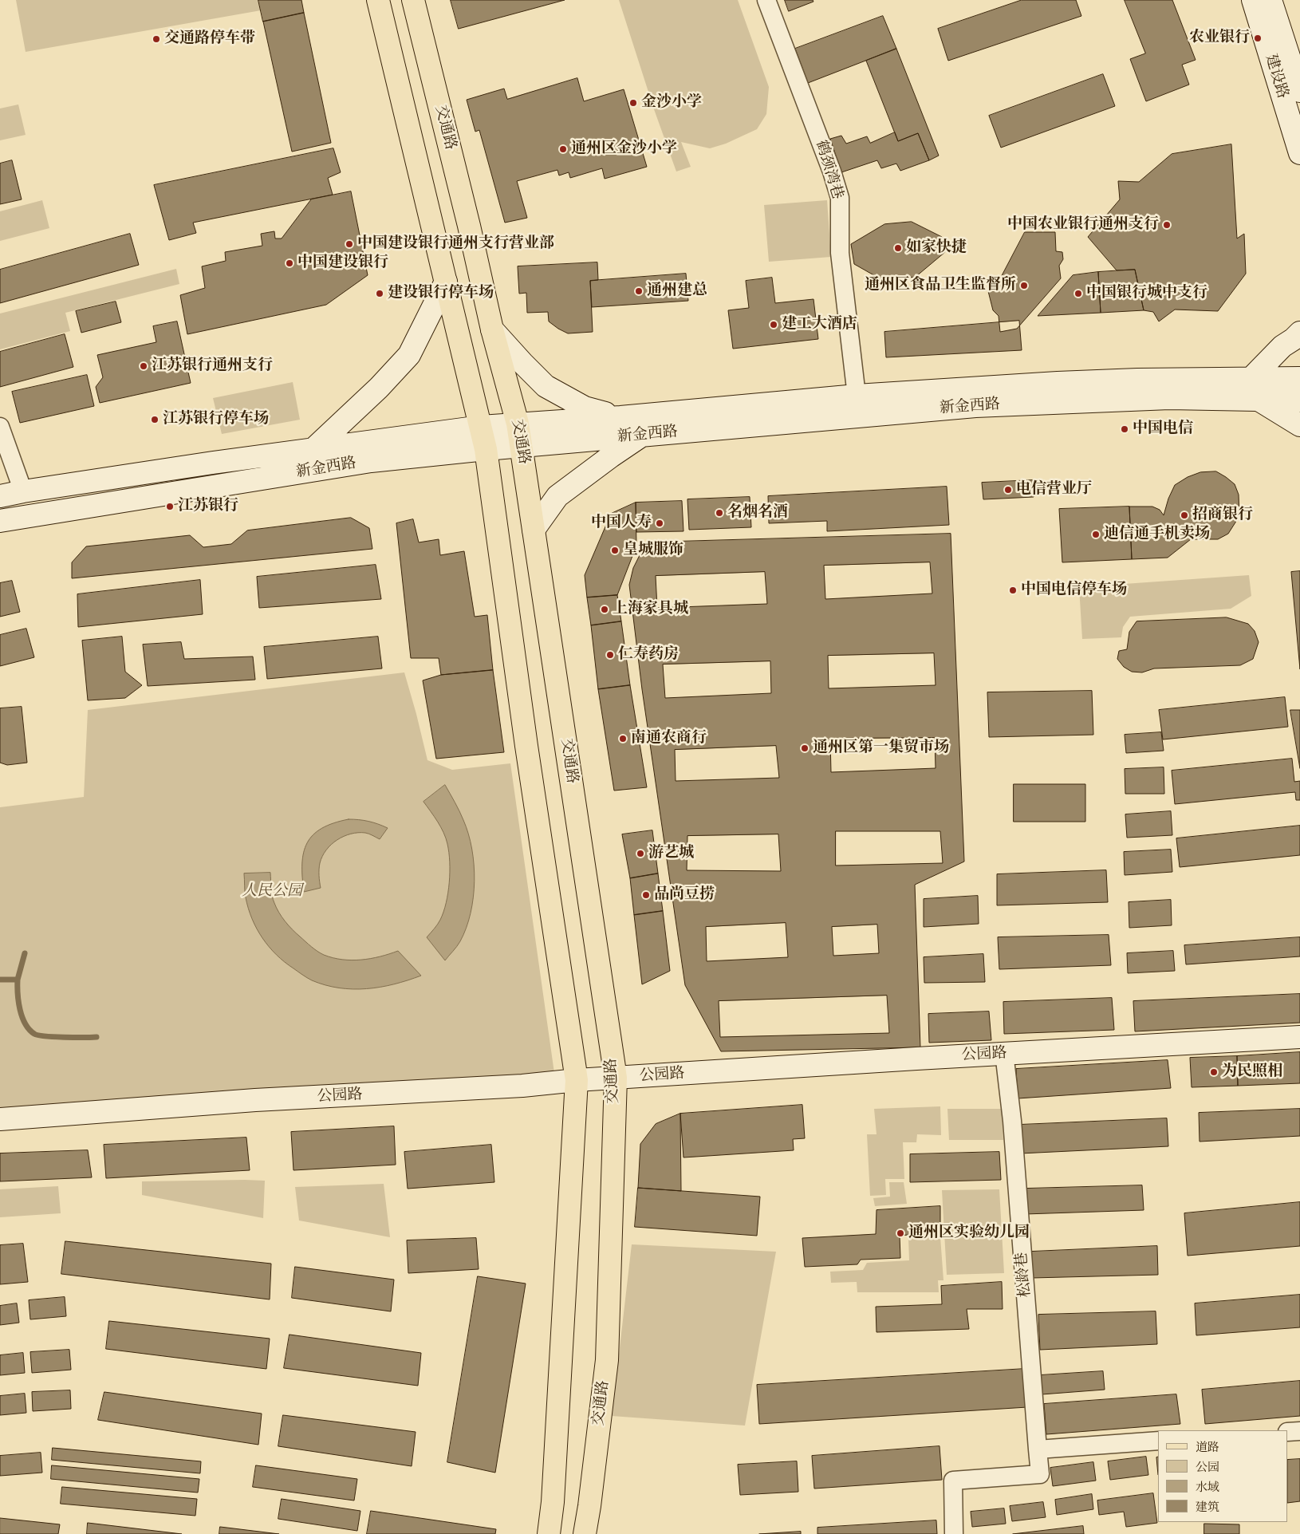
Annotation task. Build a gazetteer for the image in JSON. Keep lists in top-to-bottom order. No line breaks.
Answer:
{"streets":{"main road":["建设路","交通路","新金西路","公园路"],"street":["鹤颈湾巷","松龄巷"]},"crossings":[["交通路","新金西路"],["交通路","公园路"],["鹤颈湾巷","新金西路"],["公园路","松龄巷"]],"parks":["人民公园"],"places":["农业银行","交通路停车带","金沙小学","通州区金沙小学","中国农业银行通州支行","中国建设银行通州支行营业部","如家快捷","中国建设银行","通州区食品卫生监督所","通州建总","建设银行停车场","中国银行城中支行","建工大酒店","江苏银行通州支行","江苏银行停车场","中国电信","电信营业厅","江苏银行","名烟名酒","招商银行","中国人寿","迪信通手机卖场","皇城服饰","中国电信停车场","上海家具城","仁寿药房","南通农商行","通州区第一集贸市场","游艺城","品尚豆捞","为民照相","通州区实验幼儿园"],"legend":["道路","公园","水域","建筑"]}
